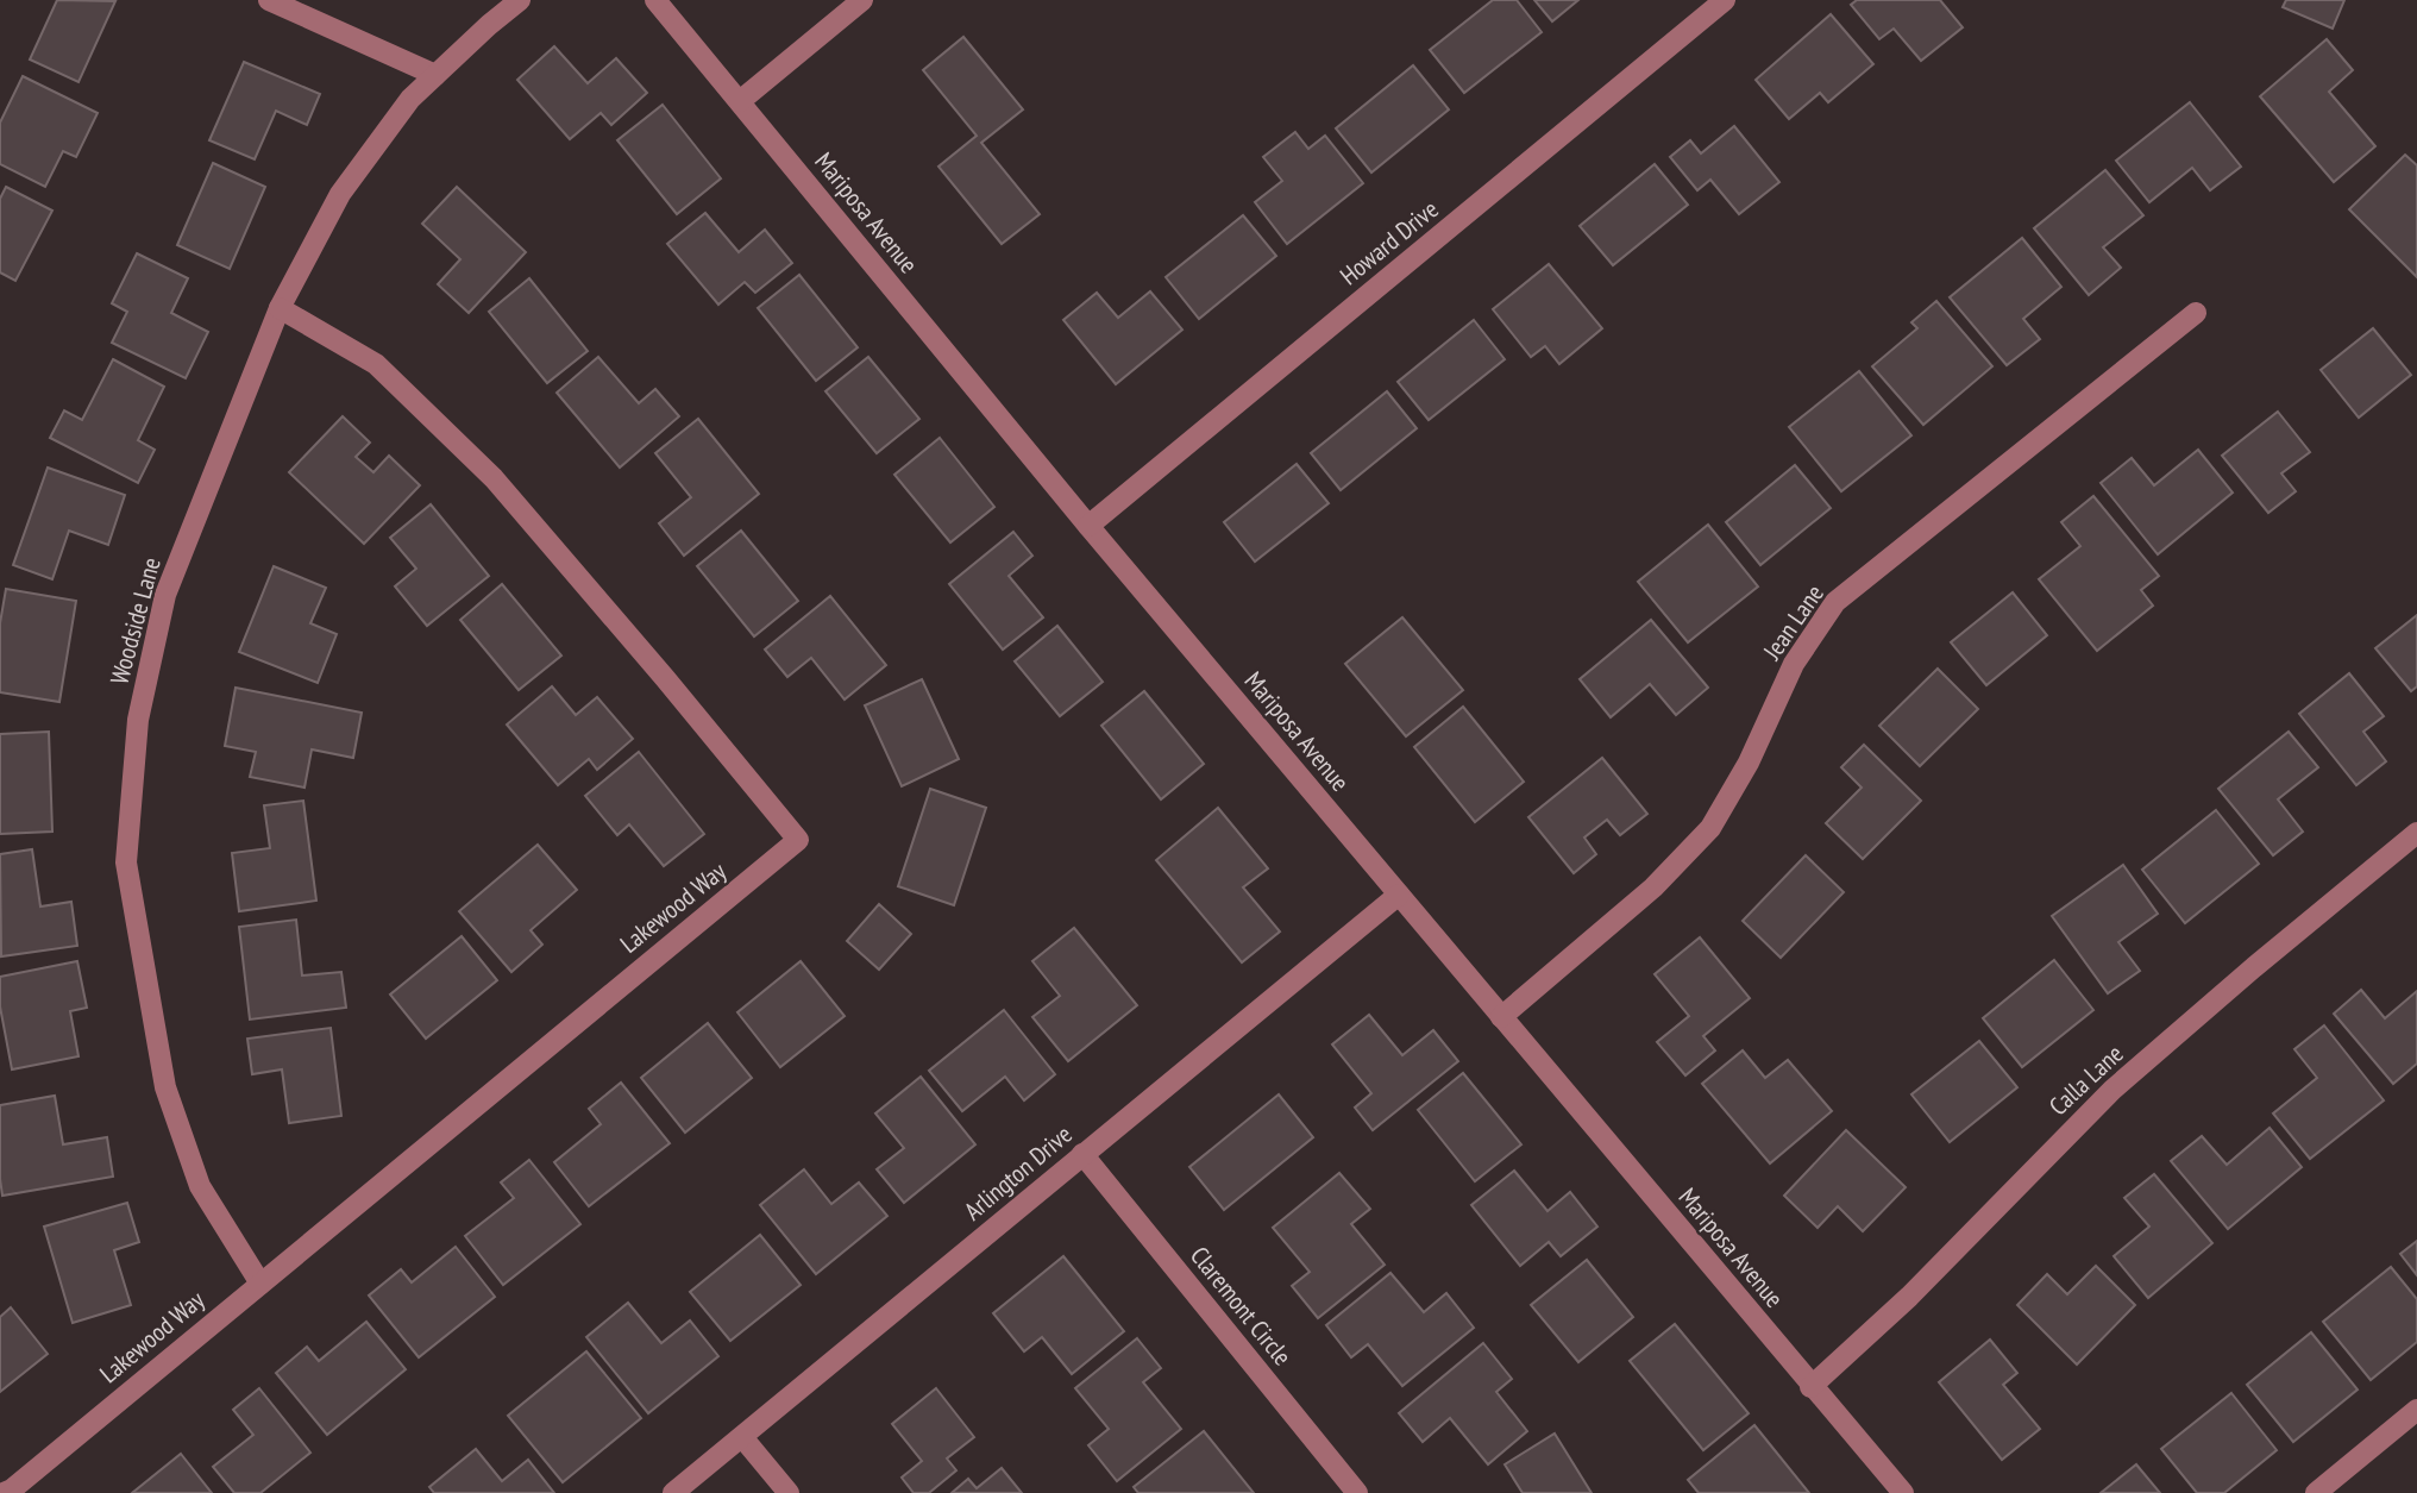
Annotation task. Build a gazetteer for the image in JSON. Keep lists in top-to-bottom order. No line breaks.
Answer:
{"streets":{"street":["Mariposa Avenue","Howard Drive","Woodside Lane","Jean Lane","Lakewood Way","Calla Lane","Arlington Drive","Claremont Circle"]},"crossings":[["Mariposa Avenue","Howard Drive"],["Mariposa Avenue","Jean Lane"],["Mariposa Avenue","Calla Lane"],["Mariposa Avenue","Arlington Drive"],["Woodside Lane","Lakewood Way"],["Arlington Drive","Claremont Circle"]]}
